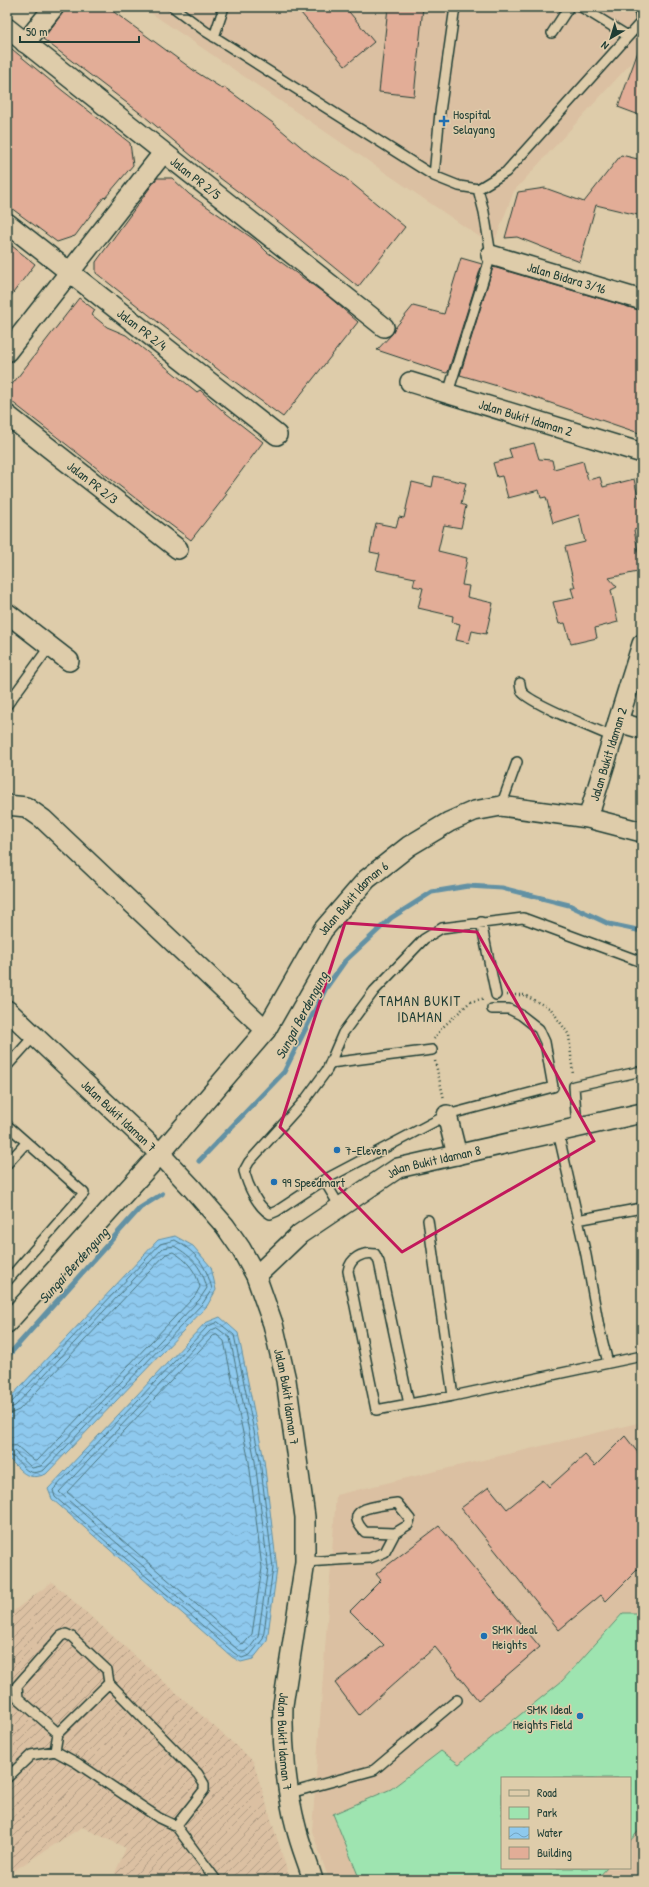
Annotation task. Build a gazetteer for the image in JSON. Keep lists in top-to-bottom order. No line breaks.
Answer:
{"streets":{"street":["Jalan PR 2/5","Jalan Bidara 3/16","Jalan PR 2/4","Jalan Bukit Idaman 2","Jalan PR 2/3","Jalan Bukit Idaman 6","Jalan Bukit Idaman 7","Jalan Bukit Idaman 8"]},"crossings":[["Jalan Bukit Idaman 2","Jalan Bukit Idaman 6"],["Jalan Bukit Idaman 6","Jalan Bukit Idaman 7"],["Jalan Bukit Idaman 7","Jalan Bukit Idaman 8"]],"districts":["TAMAN BUKIT IDAMAN"],"water":["Sungai Berdengung"],"places":{"health":["Hospital Selayang"],"other":["7-Eleven","99 Speedmart","SMK Ideal Heights","SMK Ideal Heights Field"]},"legend":["Road","Park","Water","Building"],"scale_bar":"50 m","north":"bottom left"}
